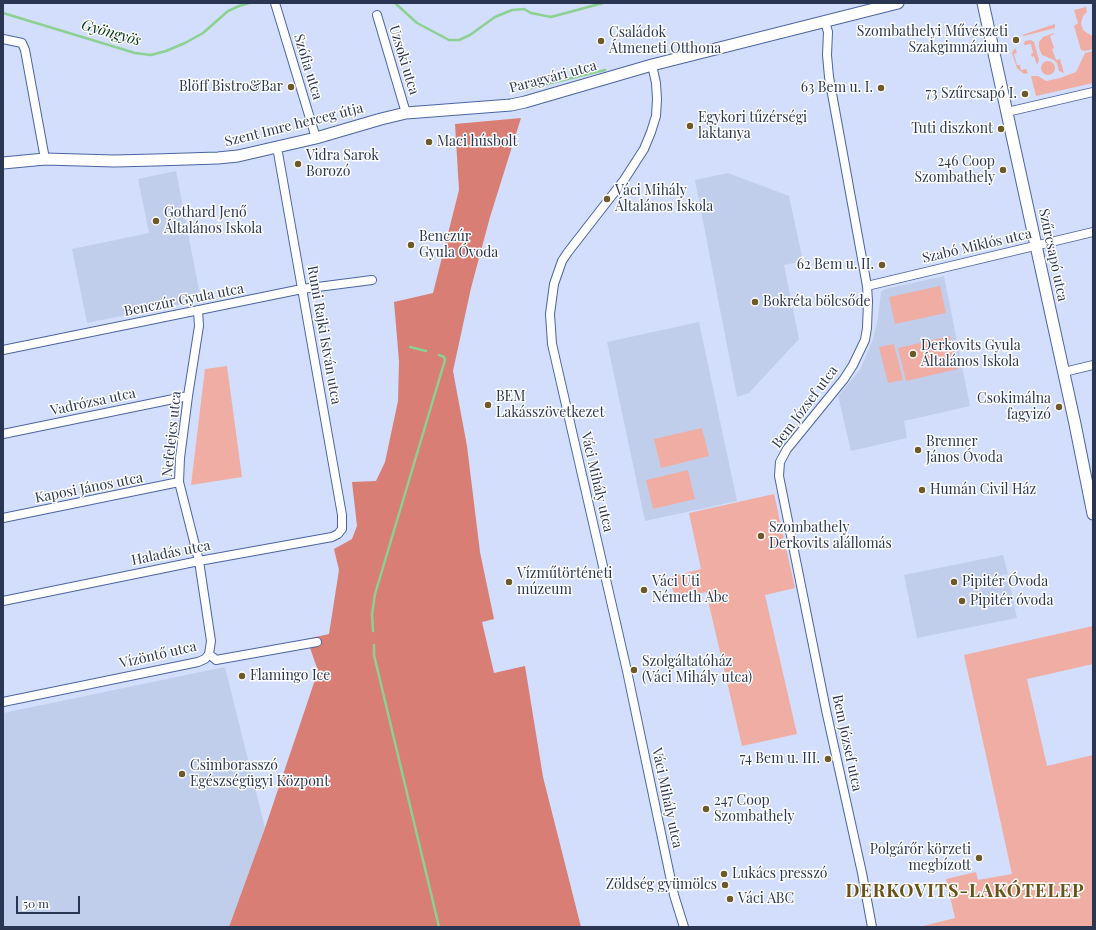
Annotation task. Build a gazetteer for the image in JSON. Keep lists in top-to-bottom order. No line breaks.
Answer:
{"streets":{"street":["Uzsoki utca","Szófia utca","Paragvári utca","Szent Imre herceg útja","Szabó Miklós utca","Szűrcsapó utca","Benczúr Gyula utca","Rumi Rajki István utca","Vadrózsa utca","Bem József utca","Nefelejcs utca","Váci Mihály utca","Kaposi János utca","Haladás utca","Vízöntő utca"]},"crossings":[["Uzsoki utca","Szent Imre herceg útja"],["Szófia utca","Szent Imre herceg útja"],["Paragvári utca","Szent Imre herceg útja"],["Paragvári utca","Bem József utca"],["Paragvári utca","Váci Mihály utca"],["Szent Imre herceg útja","Rumi Rajki István utca"],["Szabó Miklós utca","Szűrcsapó utca"],["Szabó Miklós utca","Bem József utca"],["Benczúr Gyula utca","Rumi Rajki István utca"],["Benczúr Gyula utca","Nefelejcs utca"],["Rumi Rajki István utca","Haladás utca"],["Vadrózsa utca","Nefelejcs utca"],["Nefelejcs utca","Kaposi János utca"],["Nefelejcs utca","Haladás utca"],["Nefelejcs utca","Vízöntő utca"]],"districts":["DERKOVITS-LAKÓTELEP"],"water":["Gyöngyös"],"places":["Szombathelyi Művészeti Szakgimnázium","Családok Átmeneti Otthona","Blöff Bistro&Bar","63 Bem u. I.","73 Szűrcsapó I.","Egykori tűzérségi laktanya","Tuti diszkont","Maci húsbolt","Vidra Sarok Borozó","246 Coop Szombathely","Váci Mihály Általános Iskola","Gothard Jenő Általános Iskola","Benczúr Gyula Óvoda","62 Bem u. II.","Bokréta bölcsőde","Derkovits Gyula Általános Iskola","BEM Lakásszövetkezet","Csokimálna fagyizó","Brenner János Óvoda","Humán Civil Ház","Szombathely Derkovits alállomás","Vízműtörténeti múzeum","Pipitér Óvoda","Váci Uti Németh Abc","Pipitér óvoda","Szolgáltatóház (Váci Mihály utca)","Flamingo Ice","74 Bem u. III.","Csimborasszó Egészségügyi Központ","247 Coop Szombathely","Polgárőr körzeti megbízott","Lukács presszó","Zöldség gyümölcs","Váci ABC"],"scale_bar":"50 m"}
